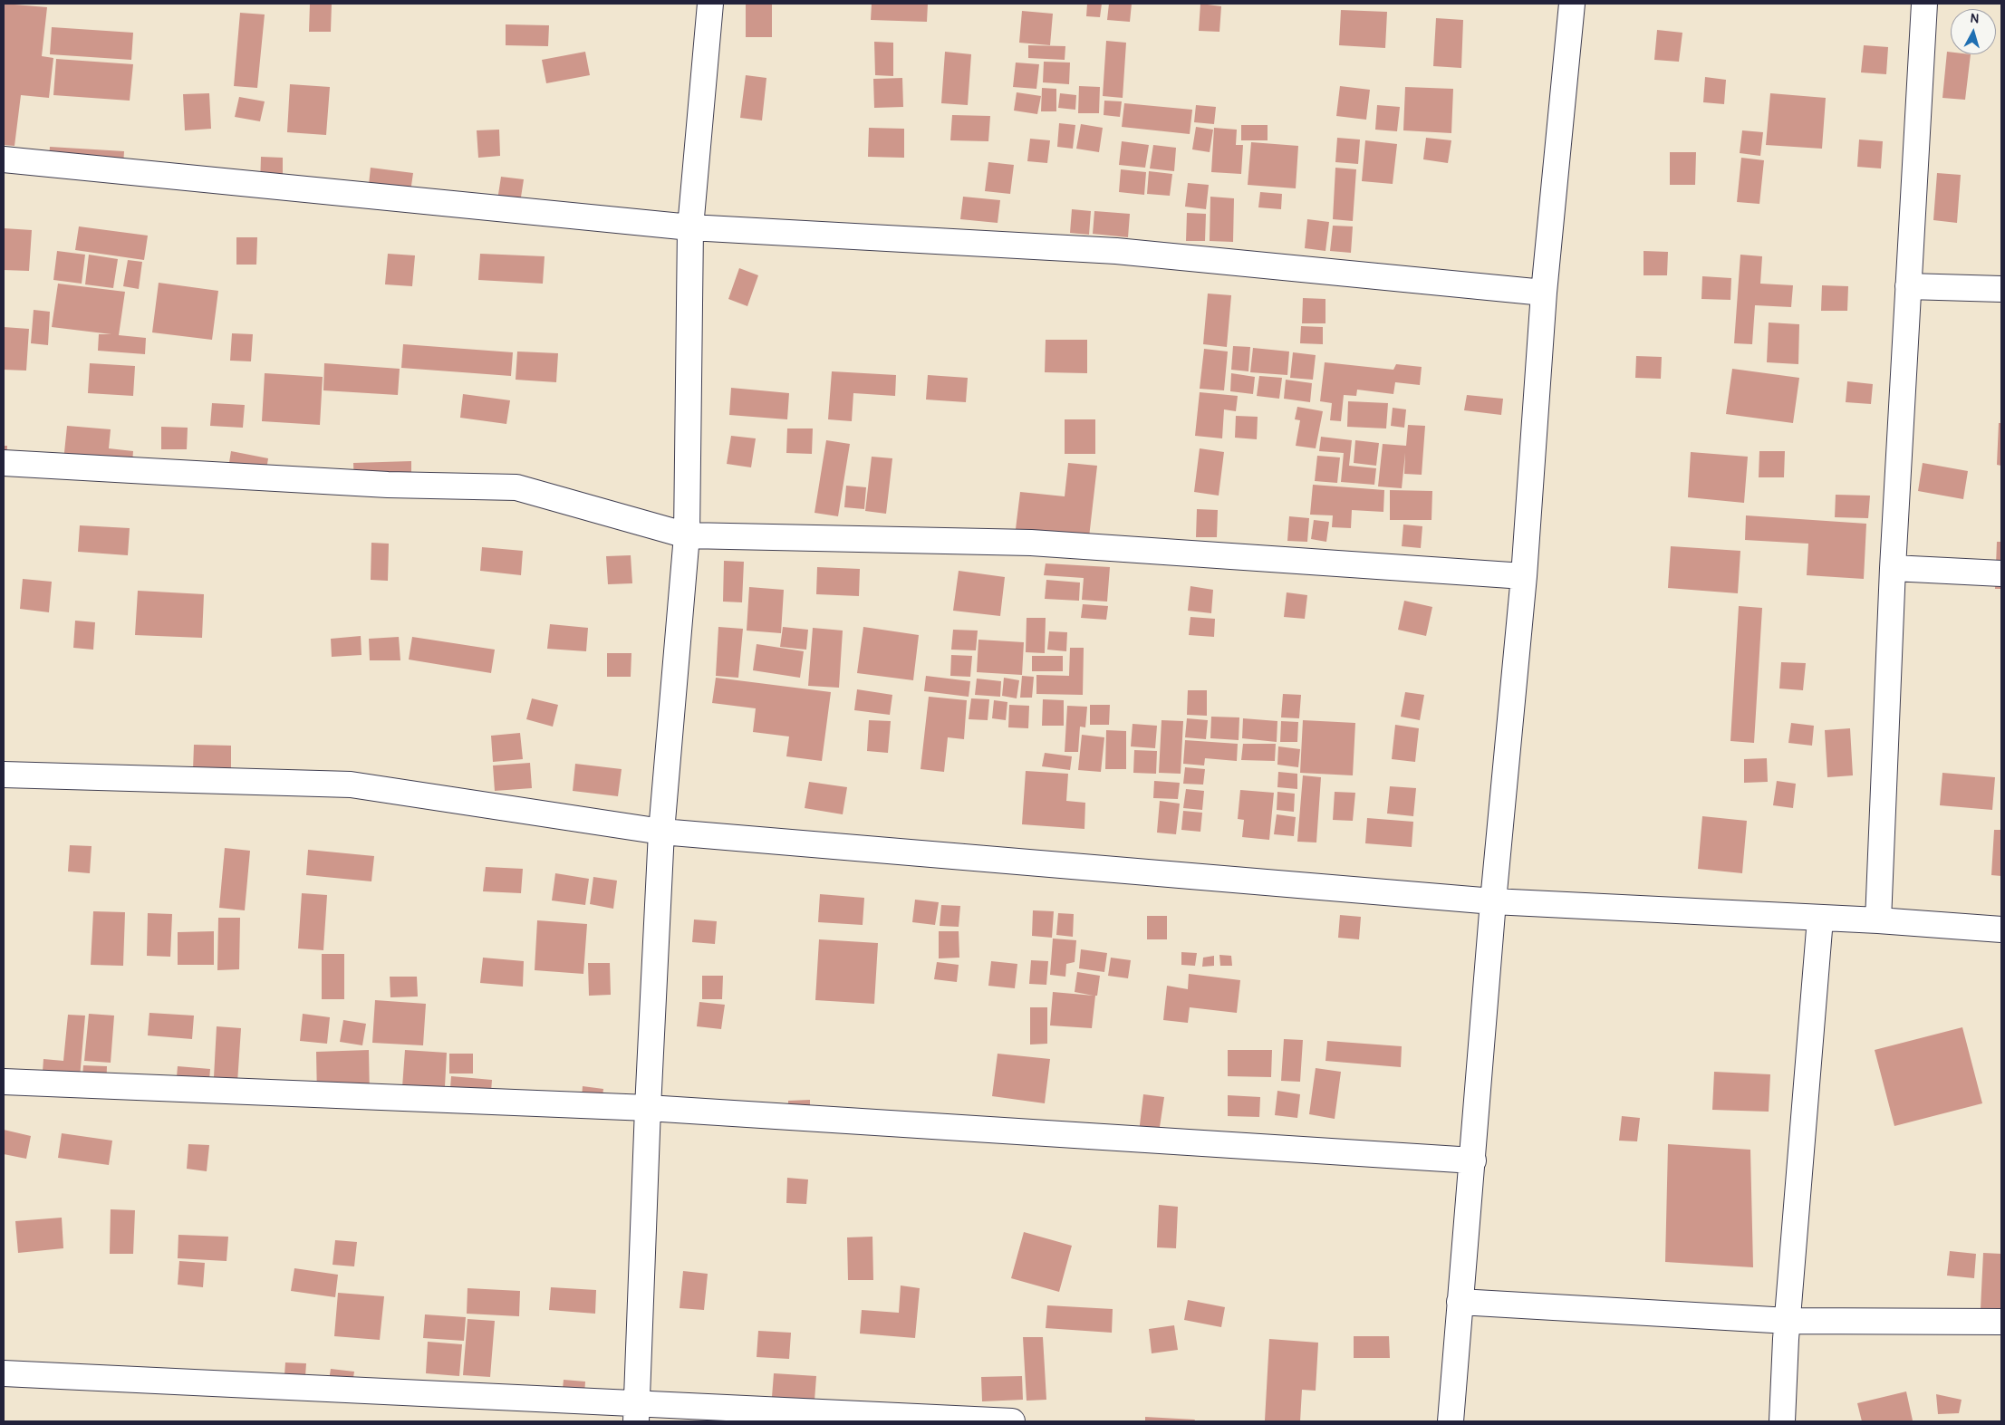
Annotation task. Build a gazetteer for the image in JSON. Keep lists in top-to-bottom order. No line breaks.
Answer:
{"north":"top"}
